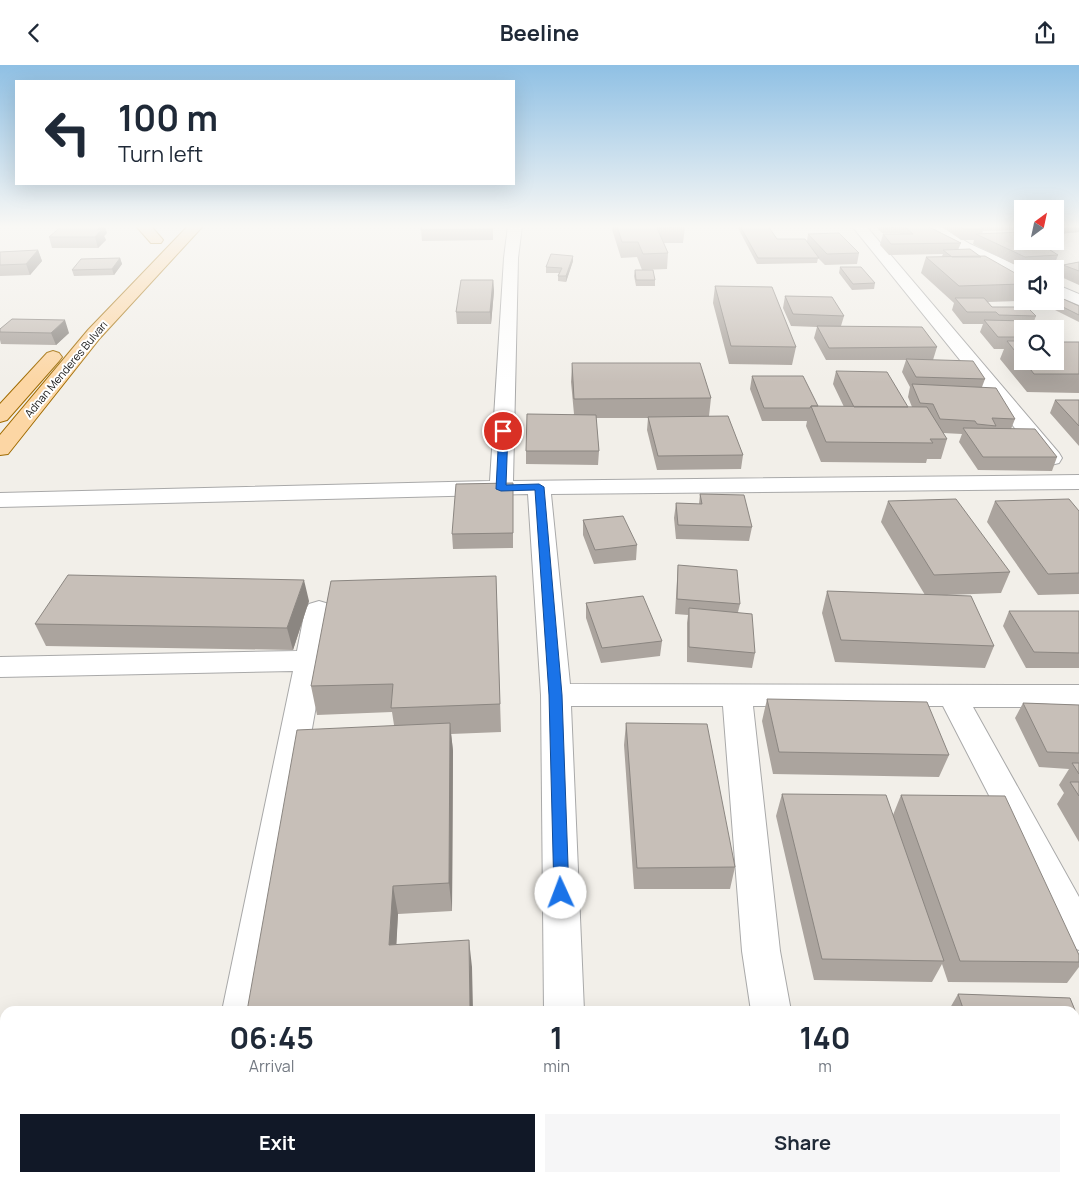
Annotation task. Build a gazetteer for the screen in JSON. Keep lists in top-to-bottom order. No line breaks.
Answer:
{"streets":{"main road":["Adnan Menderes Bulvarı"]},"north":"top right","page":{"header":"Beeline","turn":["100 m","Turn left"],"eta":["06:45","Arrival","1","min","140","m"],"buttons":["Exit","Share"]}}
